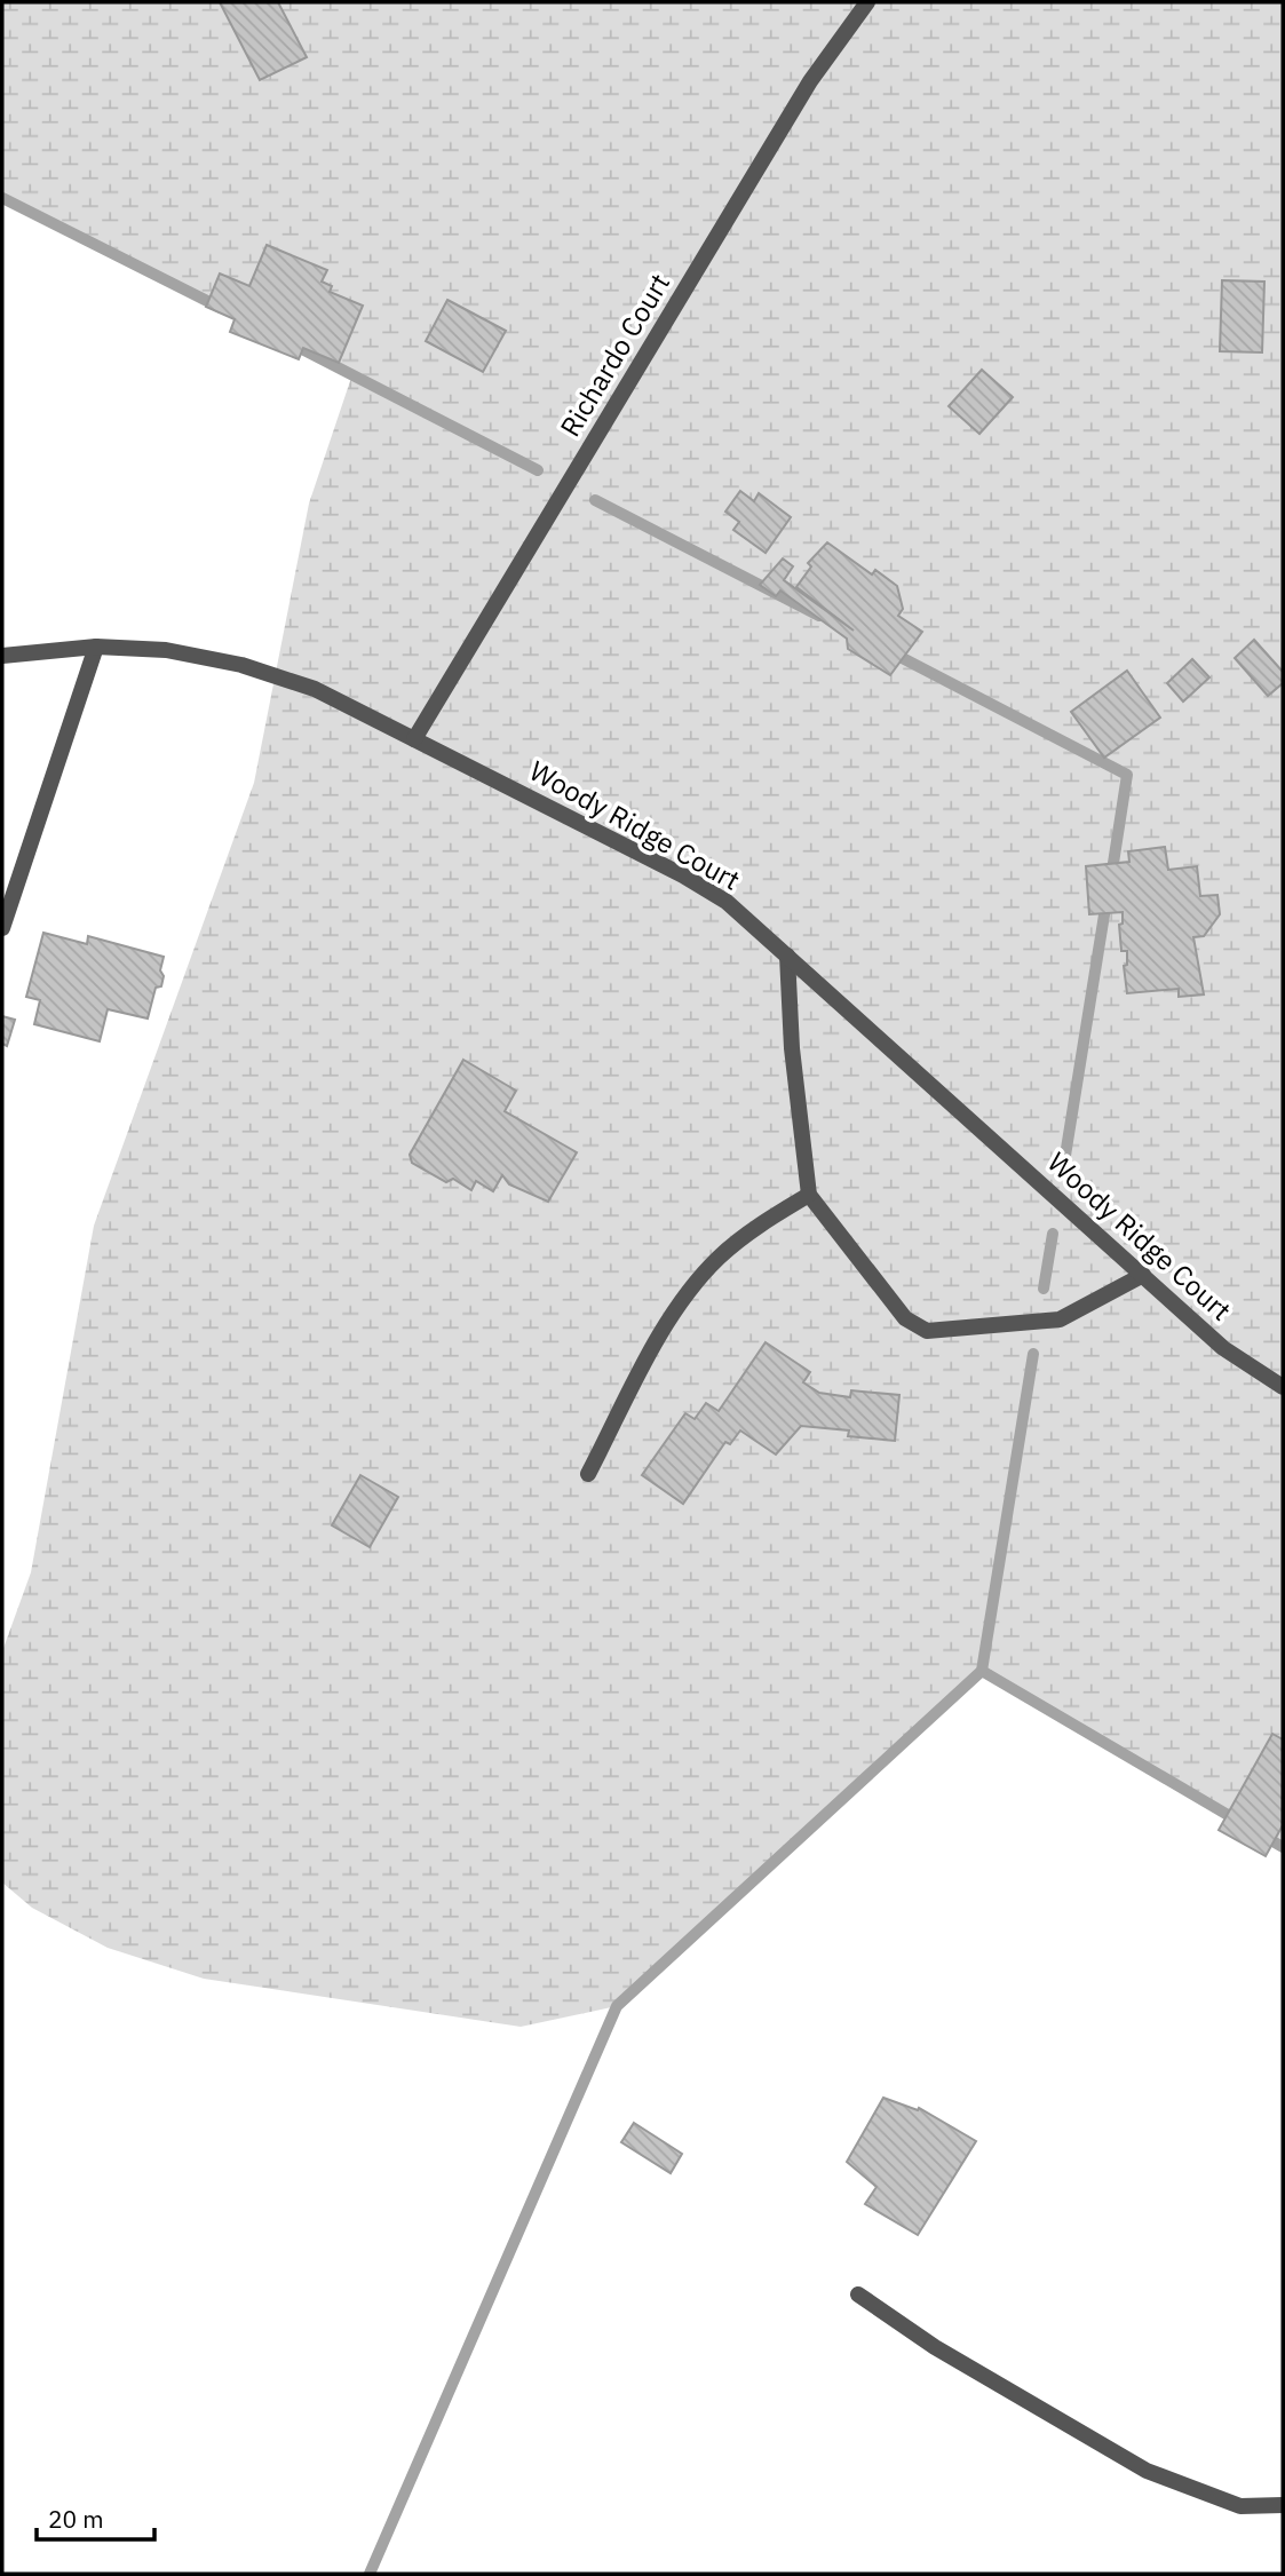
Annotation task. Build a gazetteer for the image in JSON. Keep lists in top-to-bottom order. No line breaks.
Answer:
{"streets":{"street":["Richardo Court","Woody Ridge Court"]},"crossings":[["Richardo Court","Woody Ridge Court"]],"scale_bar":"20 m"}
